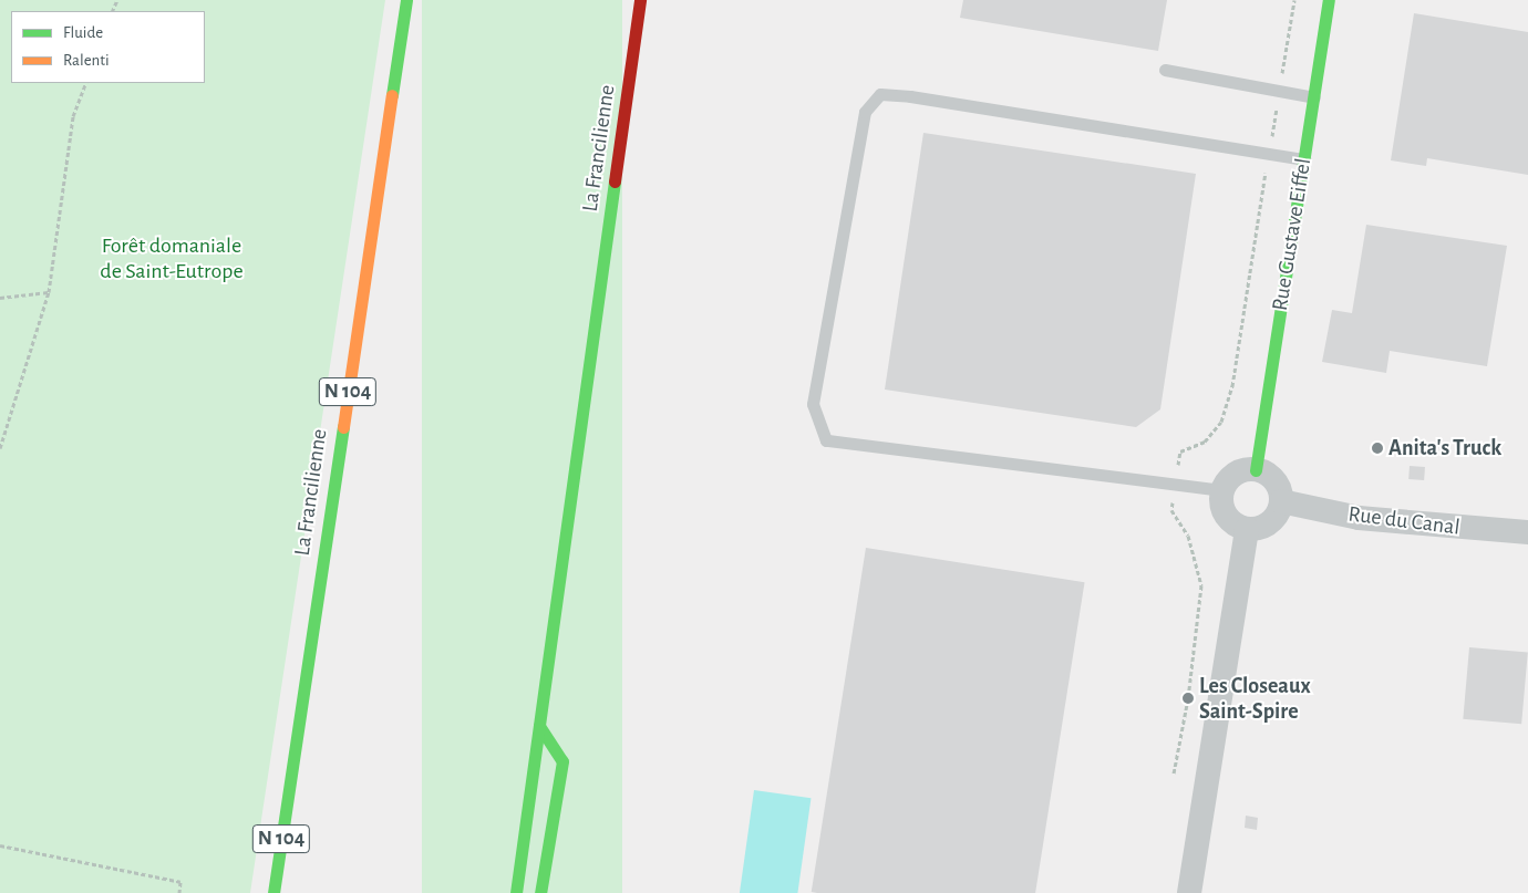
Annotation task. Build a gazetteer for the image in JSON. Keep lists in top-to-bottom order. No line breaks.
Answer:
{"streets":{"main road":["La Francilienne","Rue Gustave Eiffel","N 104"],"street":["Rue du Canal"]},"crossings":[["Rue Gustave Eiffel","Rue du Canal"]],"parks":["Forêt domaniale de Saint-Eutrope"],"places":["Anita's Truck","Les Closeaux Saint-Spire"],"legend":["Fluide","Ralenti"]}
